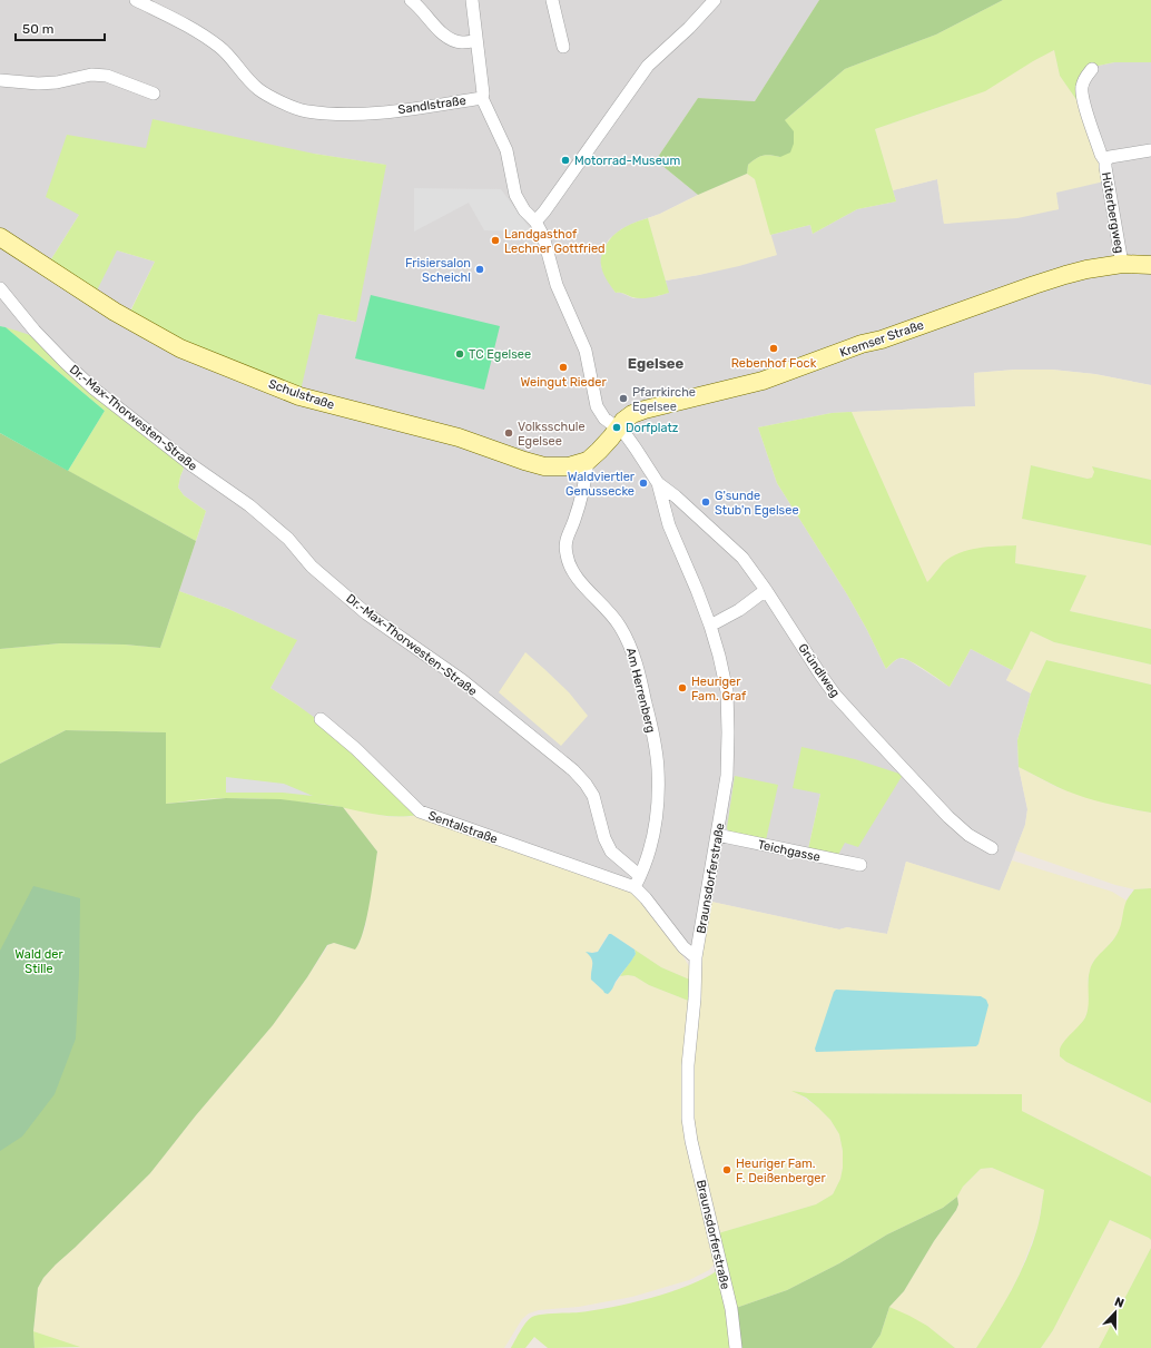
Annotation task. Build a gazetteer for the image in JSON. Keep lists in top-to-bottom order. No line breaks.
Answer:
{"streets":{"street":["Sandlstraße","Hüterbergweg","Kremser Straße","Schulstraße","Dr.-Max-Thorwesten-Straße","Gründlweg","Am Herrenberg","Sentalstraße","Teichgasse","Braunsdorferstraße"]},"crossings":[["Sandlstraße","Kremser Straße"],["Sandlstraße","Braunsdorferstraße"],["Hüterbergweg","Kremser Straße"],["Kremser Straße","Braunsdorferstraße"],["Schulstraße","Am Herrenberg"],["Dr.-Max-Thorwesten-Straße","Am Herrenberg"],["Gründlweg","Braunsdorferstraße"],["Am Herrenberg","Sentalstraße"],["Teichgasse","Braunsdorferstraße"]],"districts":["Egelsee"],"parks":["Wald der Stille"],"places":["Motorrad-Museum","Landgasthof Lechner Gottfried","Frisiersalon Scheichl","Rebenhof Fock","TC Egelsee","Weingut Rieder","Pfarrkirche Egelsee","Dorfplatz","Volksschule Egelsee","Waldviertler Genussecke","G'sunde Stub'n Egelsee","Heuriger Fam. Graf","Heuriger Fam. F. Deißenberger"],"scale_bar":"50 m","north":"top"}
